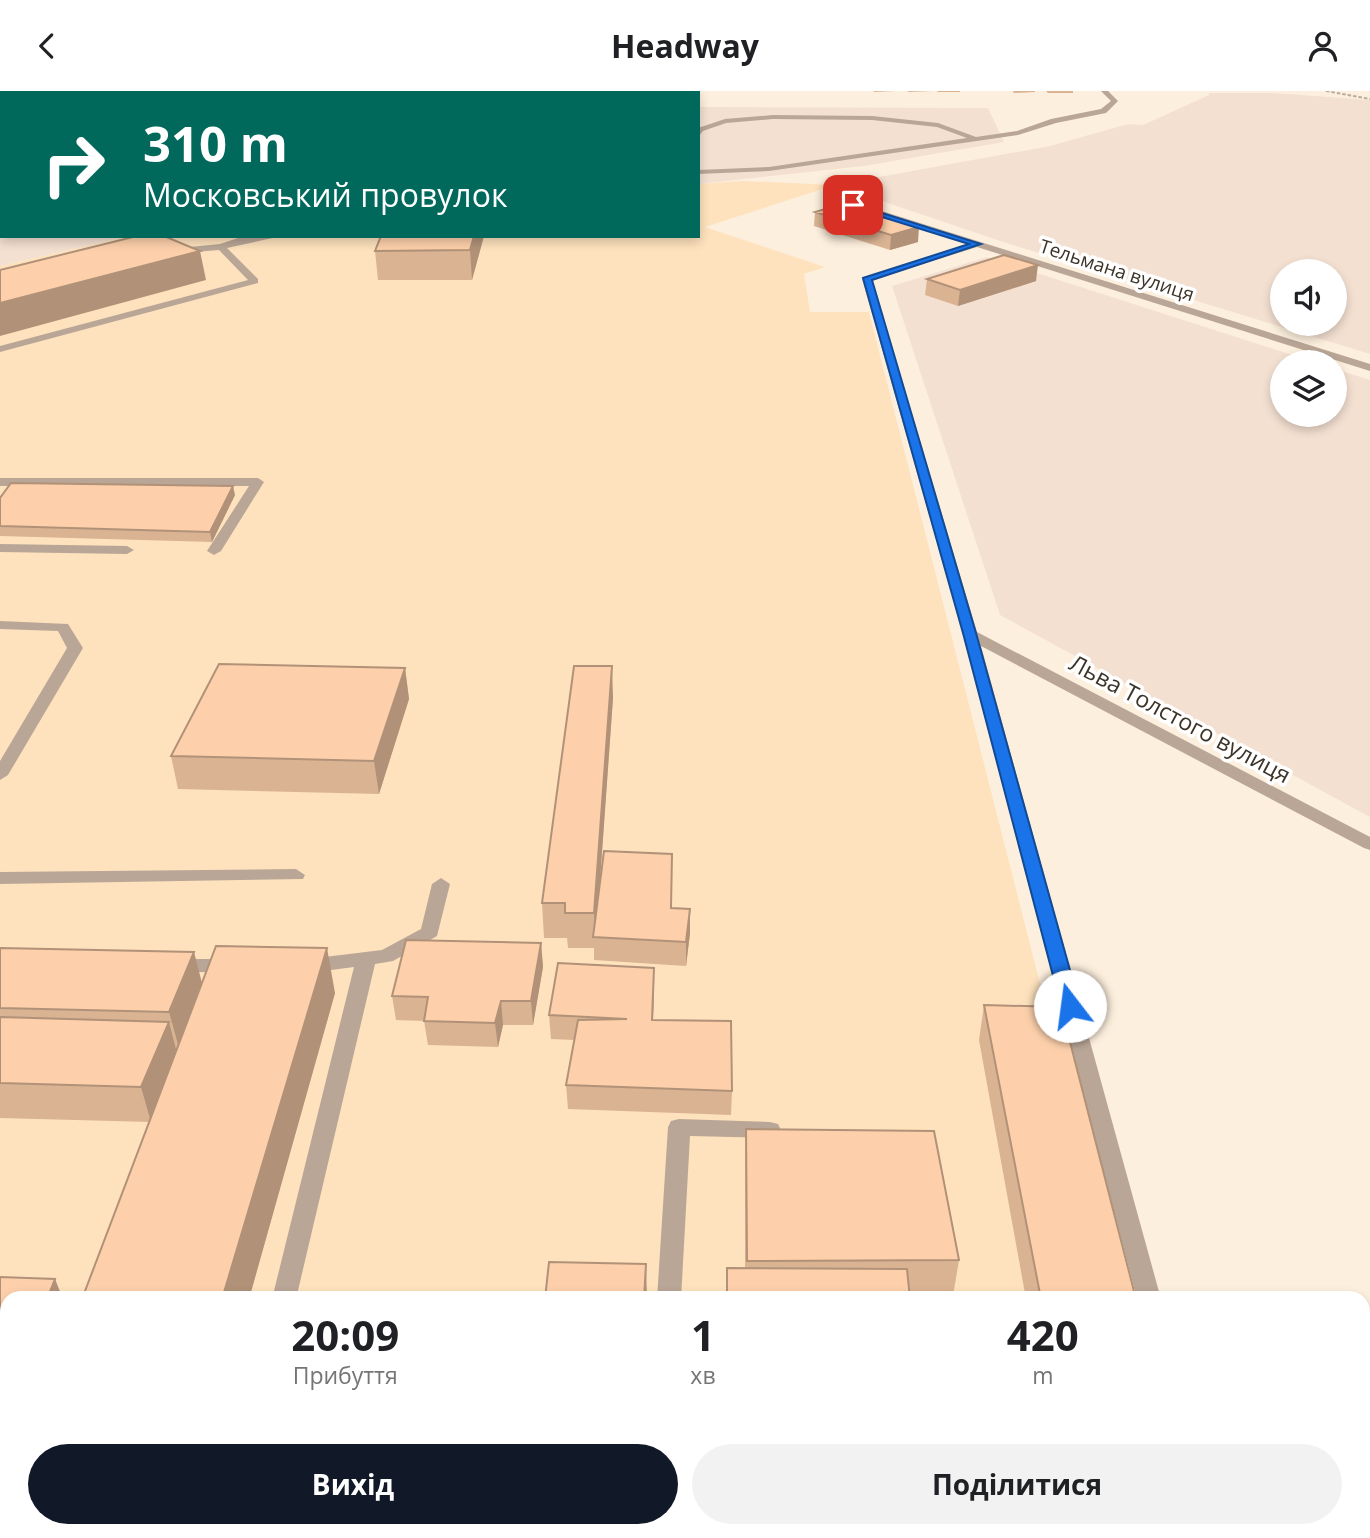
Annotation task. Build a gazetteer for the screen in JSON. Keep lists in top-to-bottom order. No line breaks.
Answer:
{"streets":{"street":["Тельмана вулиця","Льва Толстого вулиця"]},"page":{"header":"Headway","turn":["310 m","Московський провулок"],"eta":["20:09","Прибуття","1","хв","420","m"],"buttons":["Вихід","Поділитися"]}}
